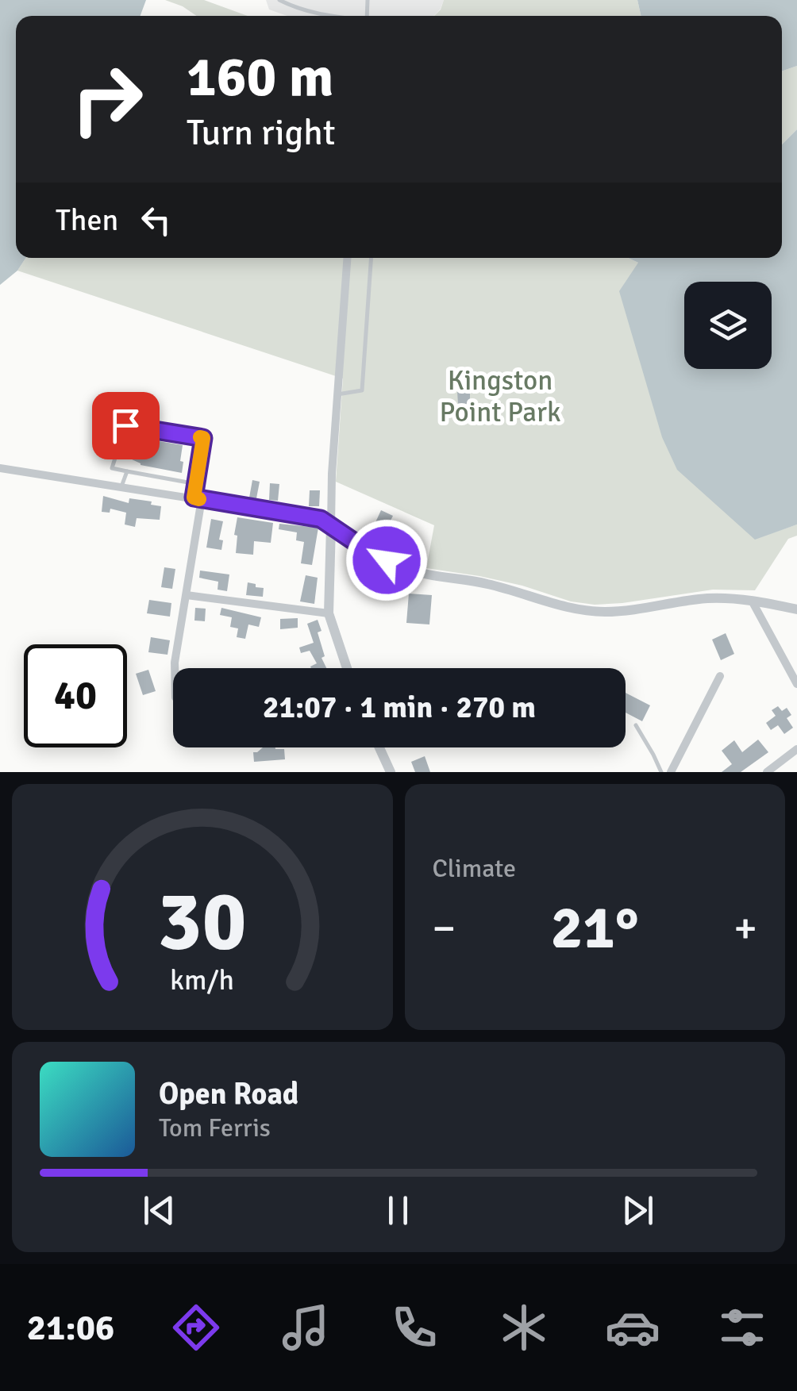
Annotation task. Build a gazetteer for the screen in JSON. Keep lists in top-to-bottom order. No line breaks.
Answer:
{"parks":["Kingston Point Park"],"page":{"turn":["160 m","Turn right"],"then":"Then","limit":"40","trip":"21:07 · 1 min · 270 m","tile":"Climate","heat":["−","21°","+"],"song":["Open Road","Tom Ferris"],"tabs":"21:06","gauge":["30","km/h"]}}
